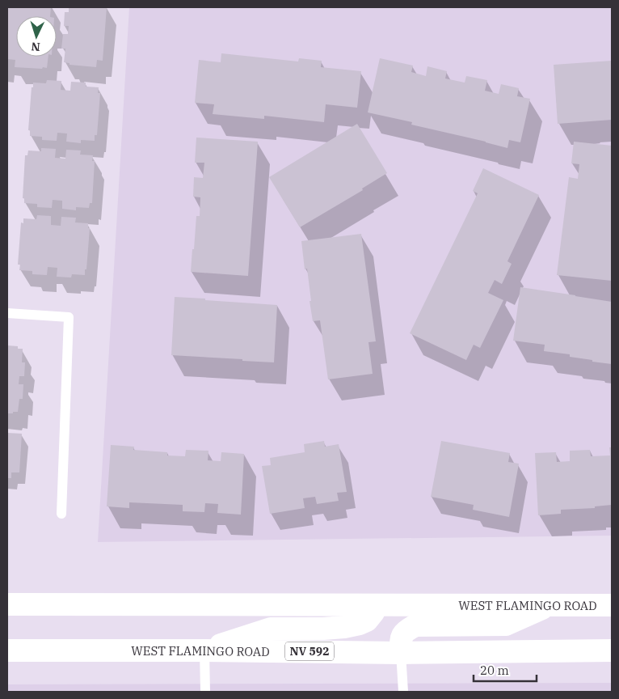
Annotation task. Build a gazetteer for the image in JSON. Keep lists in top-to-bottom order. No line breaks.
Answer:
{"streets":{"main road":["WEST FLAMINGO ROAD","NV 592"]},"scale_bar":"20 m","north":"bottom"}
